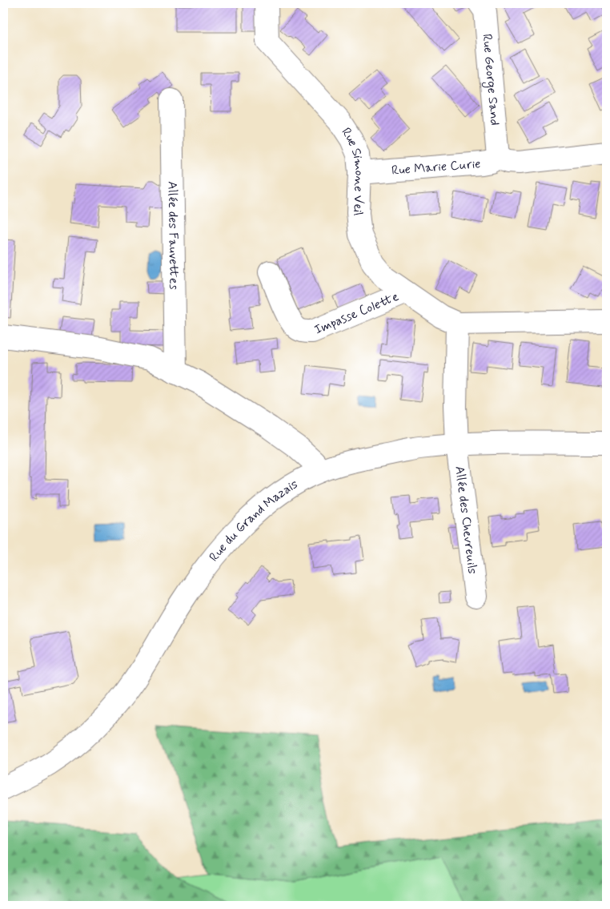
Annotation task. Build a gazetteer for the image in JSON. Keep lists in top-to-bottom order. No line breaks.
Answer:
{"streets":{"street":["Rue George Sand","Rue Marie Curie","Rue Simone Veil","Allée des Fauvettes","Impasse Colette","Allée des Chevreuils","Rue du Grand Mazais"]},"crossings":[["Rue George Sand","Rue Marie Curie"],["Rue Marie Curie","Rue Simone Veil"],["Rue Simone Veil","Impasse Colette"],["Allée des Chevreuils","Rue du Grand Mazais"]]}
